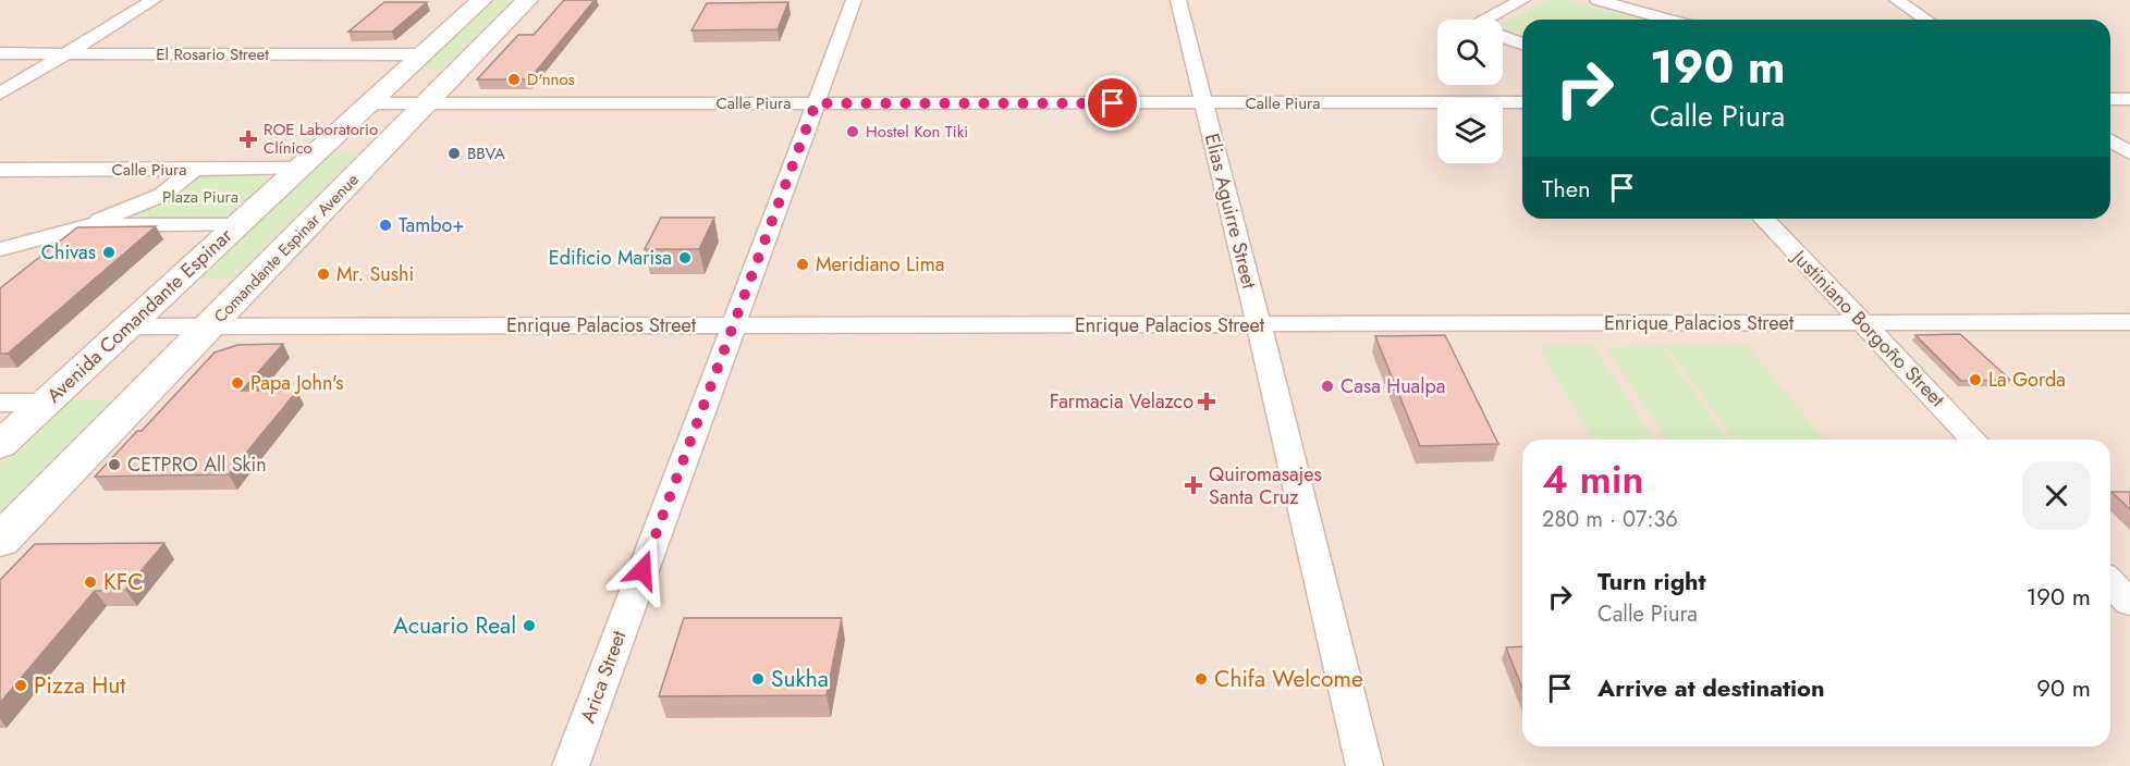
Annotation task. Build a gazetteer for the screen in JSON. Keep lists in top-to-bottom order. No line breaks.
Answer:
{"streets":{"main road":["Comandante Espinar Avenue","Avenida Comandante Espinar"],"street":["El Rosario Street","Calle Piura","Elias Aguirre Street","Enrique Palacios Street","Justiniano Borgoño Street","Arica Street"]},"crossings":[["El Rosario Street","Avenida Comandante Espinar"],["Calle Piura","Elias Aguirre Street"],["Calle Piura","Comandante Espinar Avenue"],["Calle Piura","Avenida Comandante Espinar"],["Calle Piura","Arica Street"],["Elias Aguirre Street","Enrique Palacios Street"],["Comandante Espinar Avenue","Enrique Palacios Street"],["Avenida Comandante Espinar","Enrique Palacios Street"],["Enrique Palacios Street","Justiniano Borgoño Street"],["Enrique Palacios Street","Arica Street"]],"parks":["Plaza Piura"],"places":{"other":["D'nnos","Hostel Kon Tiki","BBVA","Tambo+","Chivas","Edificio Marisa","Meridiano Lima","Mr. Sushi","La Gorda","Papa John's","Casa Hualpa","CETPRO All Skin","KFC","Acuario Real","Sukha","Chifa Welcome","Pizza Hut"],"health":["ROE Laboratorio Clínico","Farmacia Velazco","Quiromasajes Santa Cruz"]},"page":{"turn":["190 m","Calle Piura"],"then":"Then","heading":["4 min","280 m · 07:36"],"list":[{"name":"Turn right","note":"Calle Piura","value":"190 m"},{"name":"Arrive at destination","value":"90 m"}]}}
